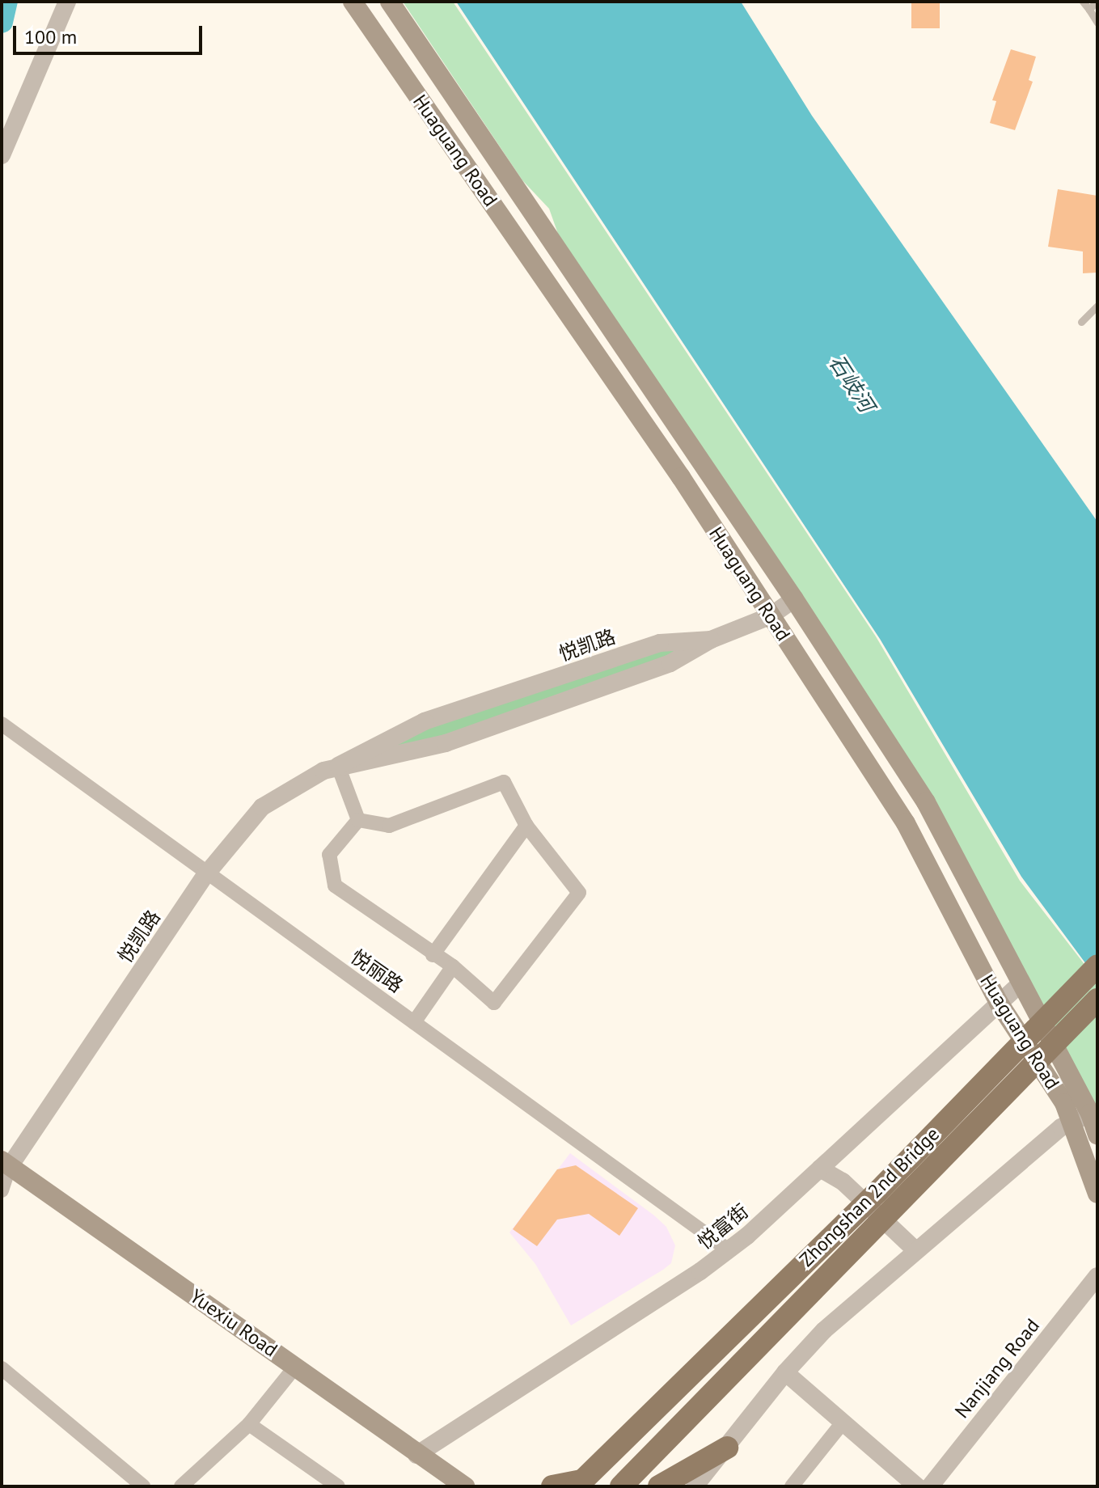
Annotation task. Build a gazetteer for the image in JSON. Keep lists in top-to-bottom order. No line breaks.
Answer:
{"streets":{"highway":["Zhongshan 2nd Bridge"],"main road":["Huaguang Road","Yuexiu Road"],"street":["悦凯路","悦丽路","悦富街","Nanjiang Road"]},"crossings":[["Huaguang Road","悦凯路"],["Huaguang Road","悦富街"],["悦凯路","悦丽路"],["悦凯路","Yuexiu Road"],["悦丽路","悦富街"],["悦富街","Yuexiu Road"]],"water":["石岐河"],"scale_bar":"100 m"}
